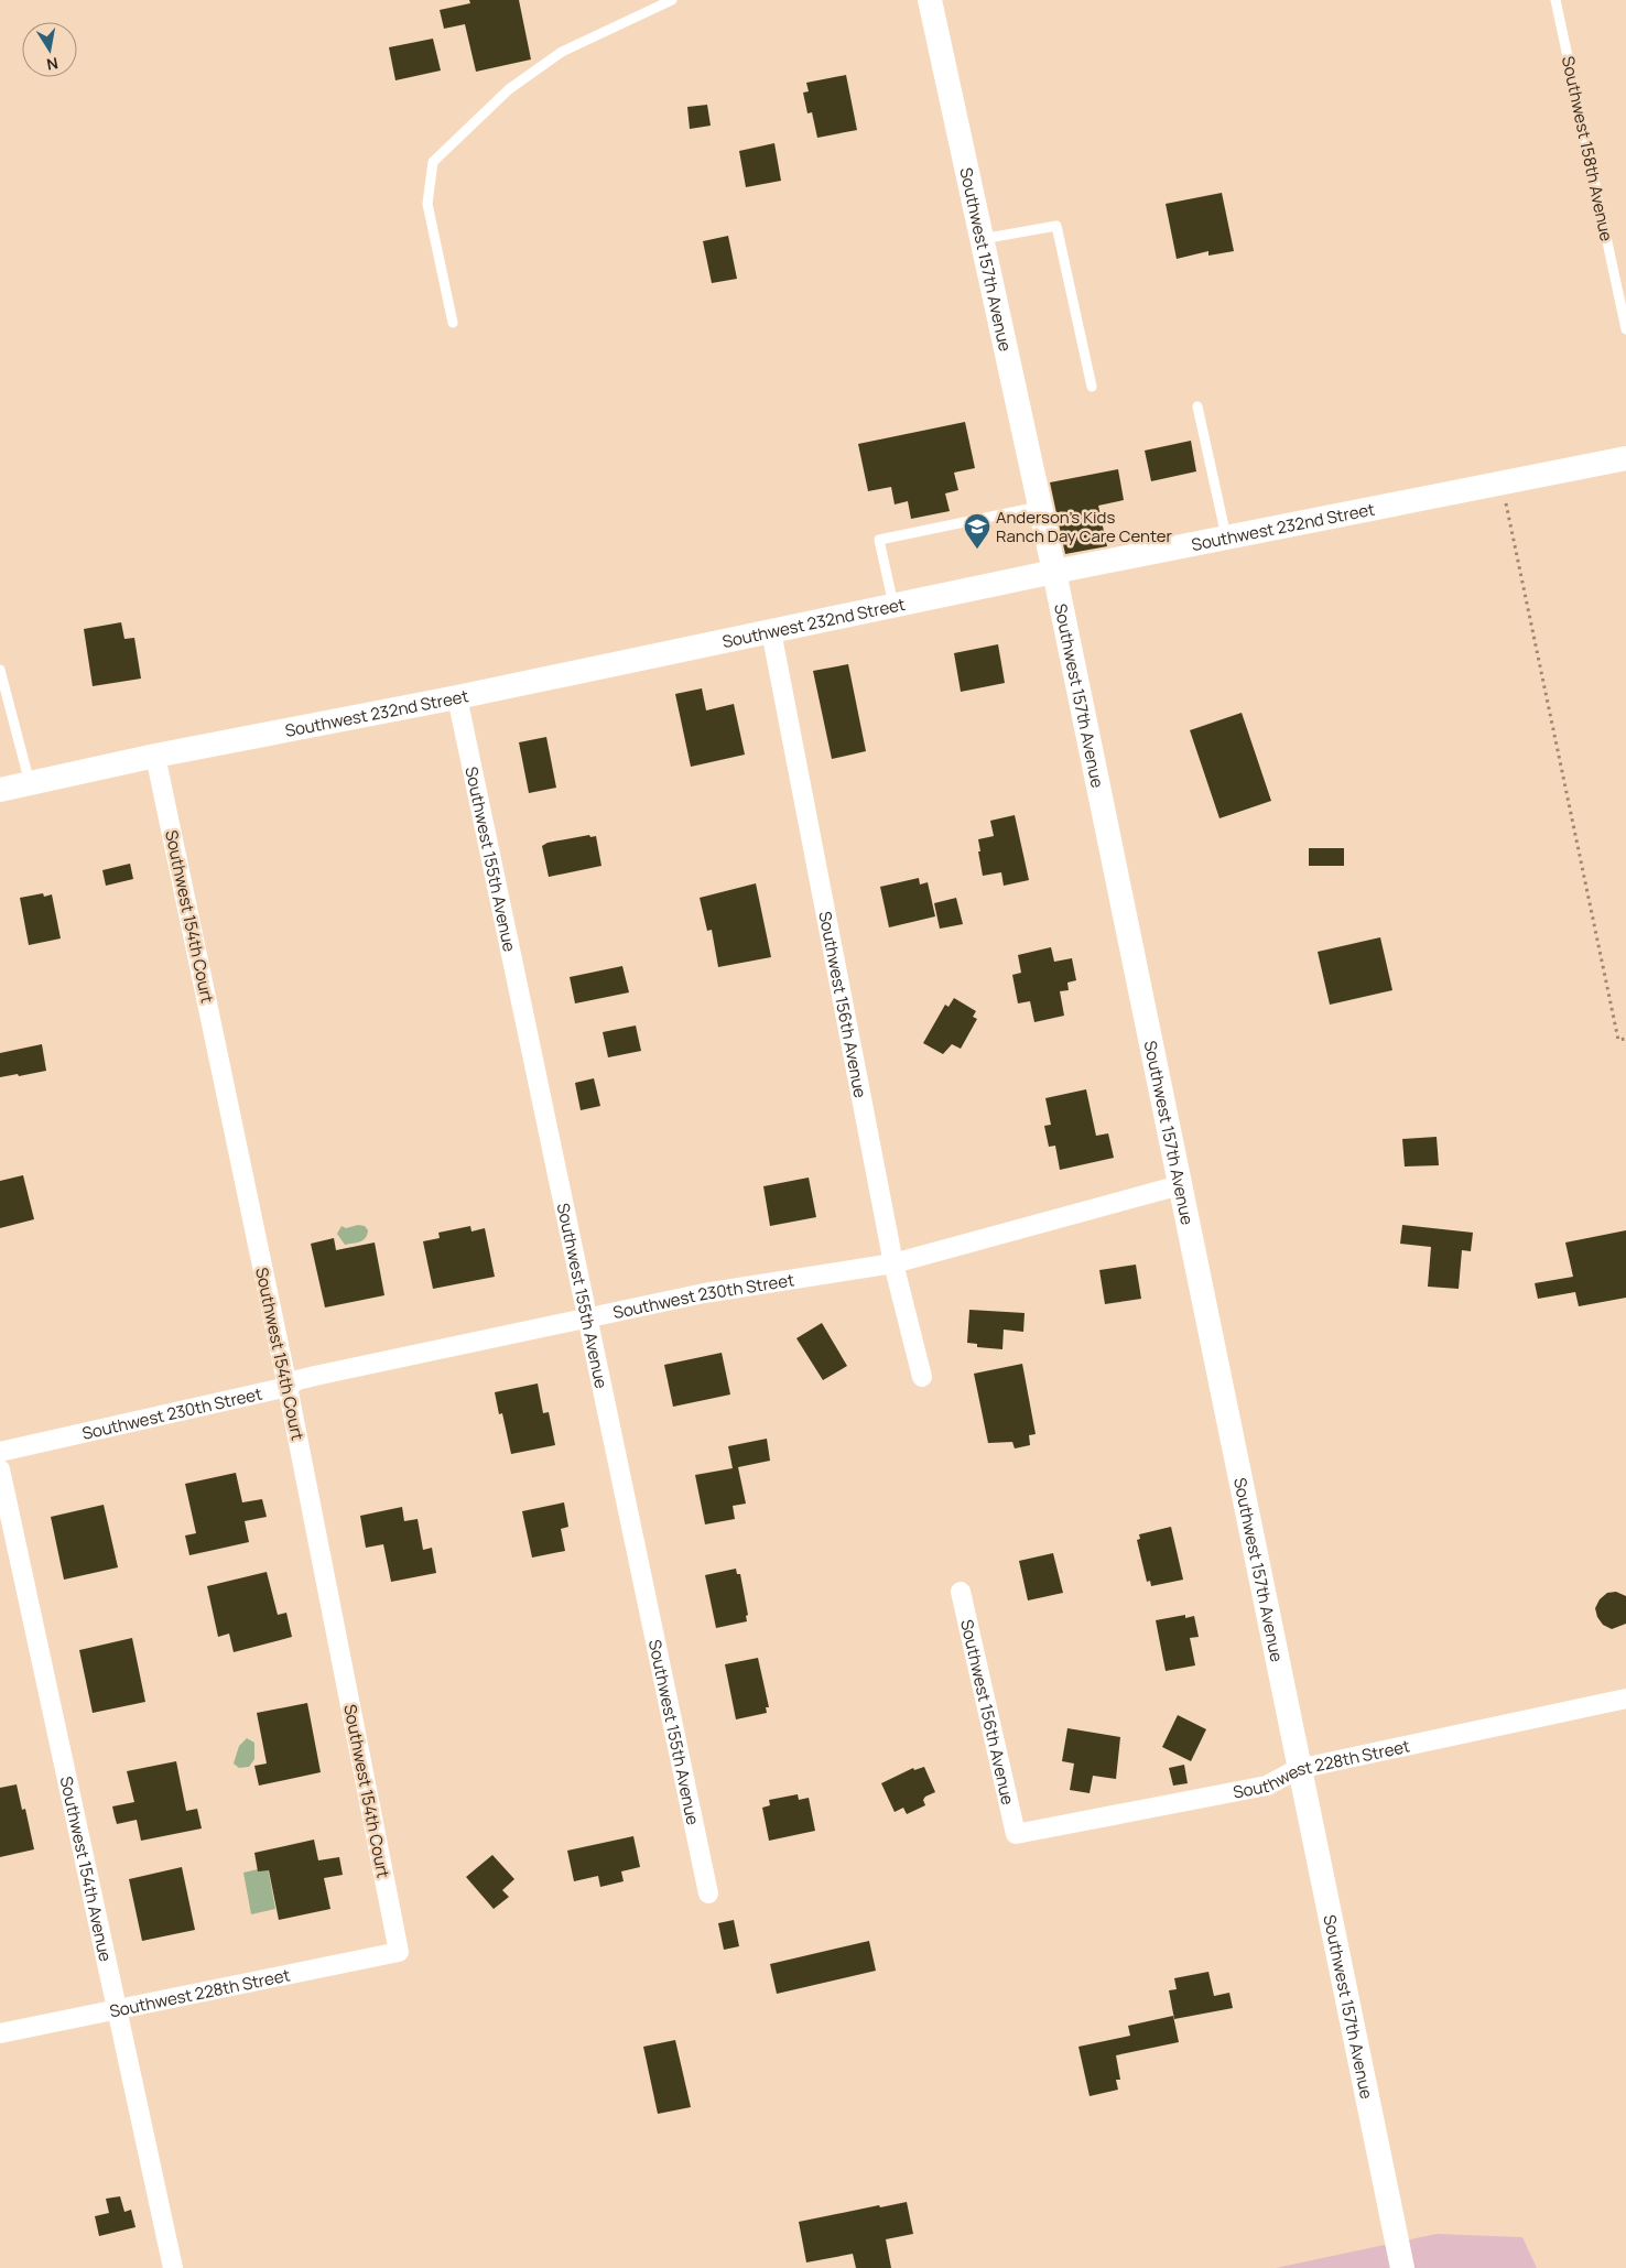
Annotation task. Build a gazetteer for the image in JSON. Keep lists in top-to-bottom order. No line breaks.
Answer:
{"streets":{"street":["Southwest 157th Avenue","Southwest 232nd Street","Southwest 155th Avenue","Southwest 154th Court","Southwest 156th Avenue","Southwest 230th Street","Southwest 228th Street","Southwest 154th Avenue"],"lane":["Southwest 158th Avenue"]},"crossings":[["Southwest 157th Avenue","Southwest 232nd Street"],["Southwest 157th Avenue","Southwest 230th Street"],["Southwest 157th Avenue","Southwest 228th Street"],["Southwest 232nd Street","Southwest 155th Avenue"],["Southwest 232nd Street","Southwest 154th Court"],["Southwest 232nd Street","Southwest 156th Avenue"],["Southwest 155th Avenue","Southwest 230th Street"],["Southwest 154th Court","Southwest 230th Street"],["Southwest 154th Court","Southwest 228th Street"],["Southwest 156th Avenue","Southwest 230th Street"],["Southwest 156th Avenue","Southwest 228th Street"],["Southwest 228th Street","Southwest 154th Avenue"]],"places":{"school or university":["Anderson's Kids Ranch Day Care Center"]},"north":"bottom"}
